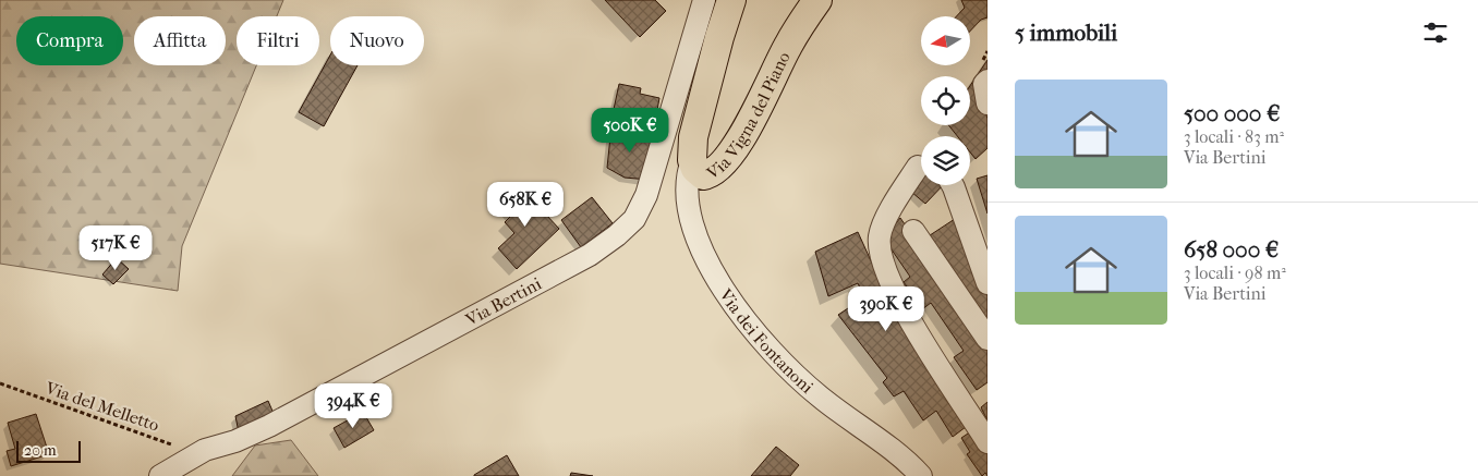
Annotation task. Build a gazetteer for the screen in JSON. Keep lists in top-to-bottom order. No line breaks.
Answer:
{"streets":{"main road":["Via Vigna del Piano"],"street":["Via Bertini","Via dei Fontanoni"],"path":["Via del Melletto"]},"crossings":[["Via Vigna del Piano","Via dei Fontanoni"],["Via Bertini","Via del Melletto"]],"scale_bar":"20 m","north":"left","page":{"heading":"5 immobili","chip":["Compra","Affitta","Filtri","Nuovo"],"list":[{"name":"500 000 €","note":"3 locali · 83 m² · Via Bertini"},{"name":"658 000 €","note":"3 locali · 98 m² · Via Bertini"}],"price":["500K €","658K €","517K €","390K €","394K €"],"scale":"20 m"}}
